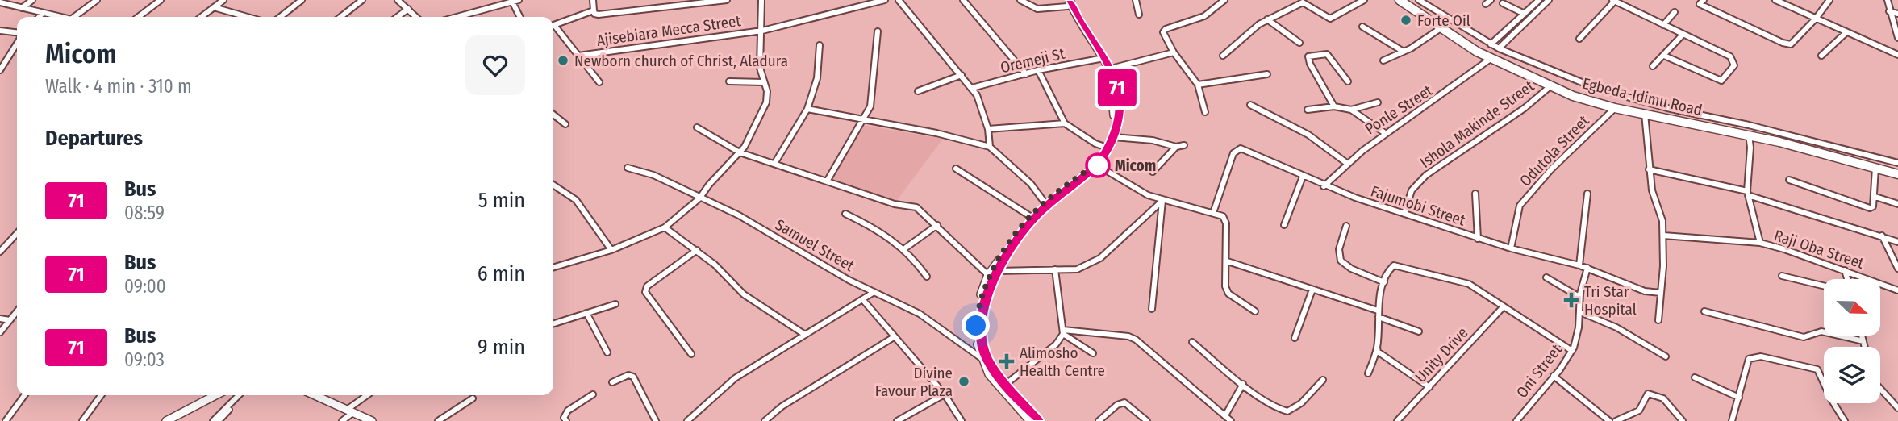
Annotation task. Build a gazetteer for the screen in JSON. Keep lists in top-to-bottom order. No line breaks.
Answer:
{"streets":{"main road":["Egbeda-Idimu Road"],"street":["Ajisebiara Mecca Street","Oremeji St","Ponle Street","Ishola Makinde Street","Odutola Street","Fajumobi Street","Samuel Street","Raji Oba Street","Unity Drive","Oni Street"]},"crossings":[["Egbeda-Idimu Road","Ponle Street"],["Egbeda-Idimu Road","Ishola Makinde Street"],["Egbeda-Idimu Road","Odutola Street"],["Ponle Street","Fajumobi Street"],["Ishola Makinde Street","Fajumobi Street"],["Odutola Street","Fajumobi Street"],["Fajumobi Street","Oni Street"]],"places":{"other":["Forte Oil","Newborn church of Christ, Aladura","Micom","Divine Favour Plaza"],"health":["Tri Star Hospital","Alimosho Health Centre"]},"lines":["bus line 71"],"north":"right","page":{"on_map":"71","heading":[["Micom","Walk · 4 min · 310 m"],"Departures"],"list":[{"mark":"71","name":"Bus","note":"08:59","value":"5 min"},{"mark":"71","name":"Bus","note":"09:00","value":"6 min"},{"mark":"71","name":"Bus","note":"09:03","value":"9 min"}]}}
